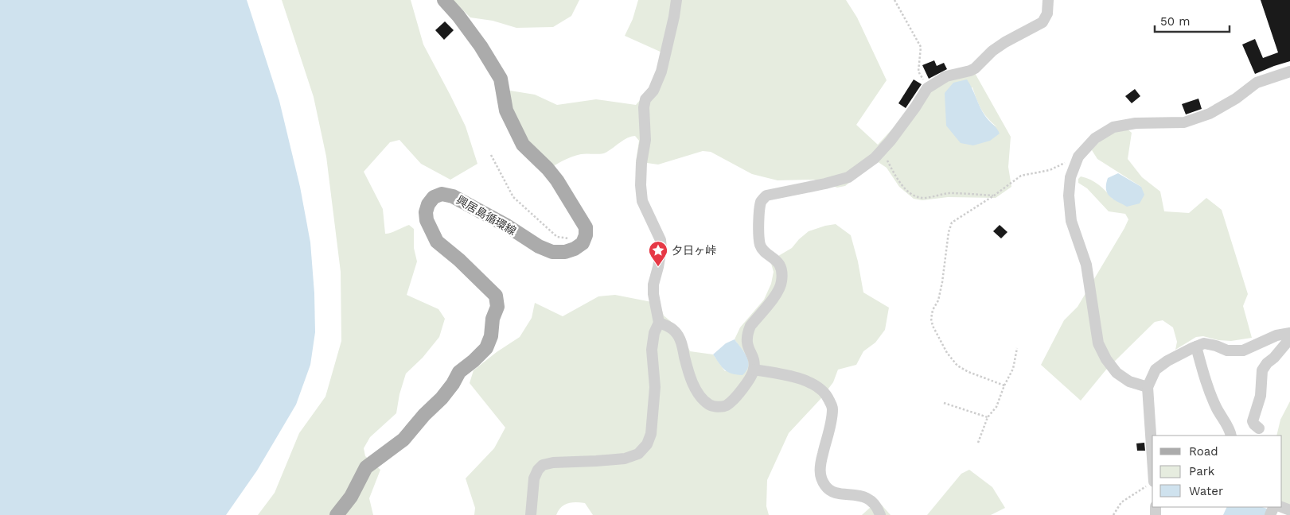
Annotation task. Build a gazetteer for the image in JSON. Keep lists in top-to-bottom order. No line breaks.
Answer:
{"streets":{"main road":["興居島循環線"]},"places":{"place":["夕日ヶ峠"]},"legend":["Road","Park","Water"],"scale_bar":"50 m"}
